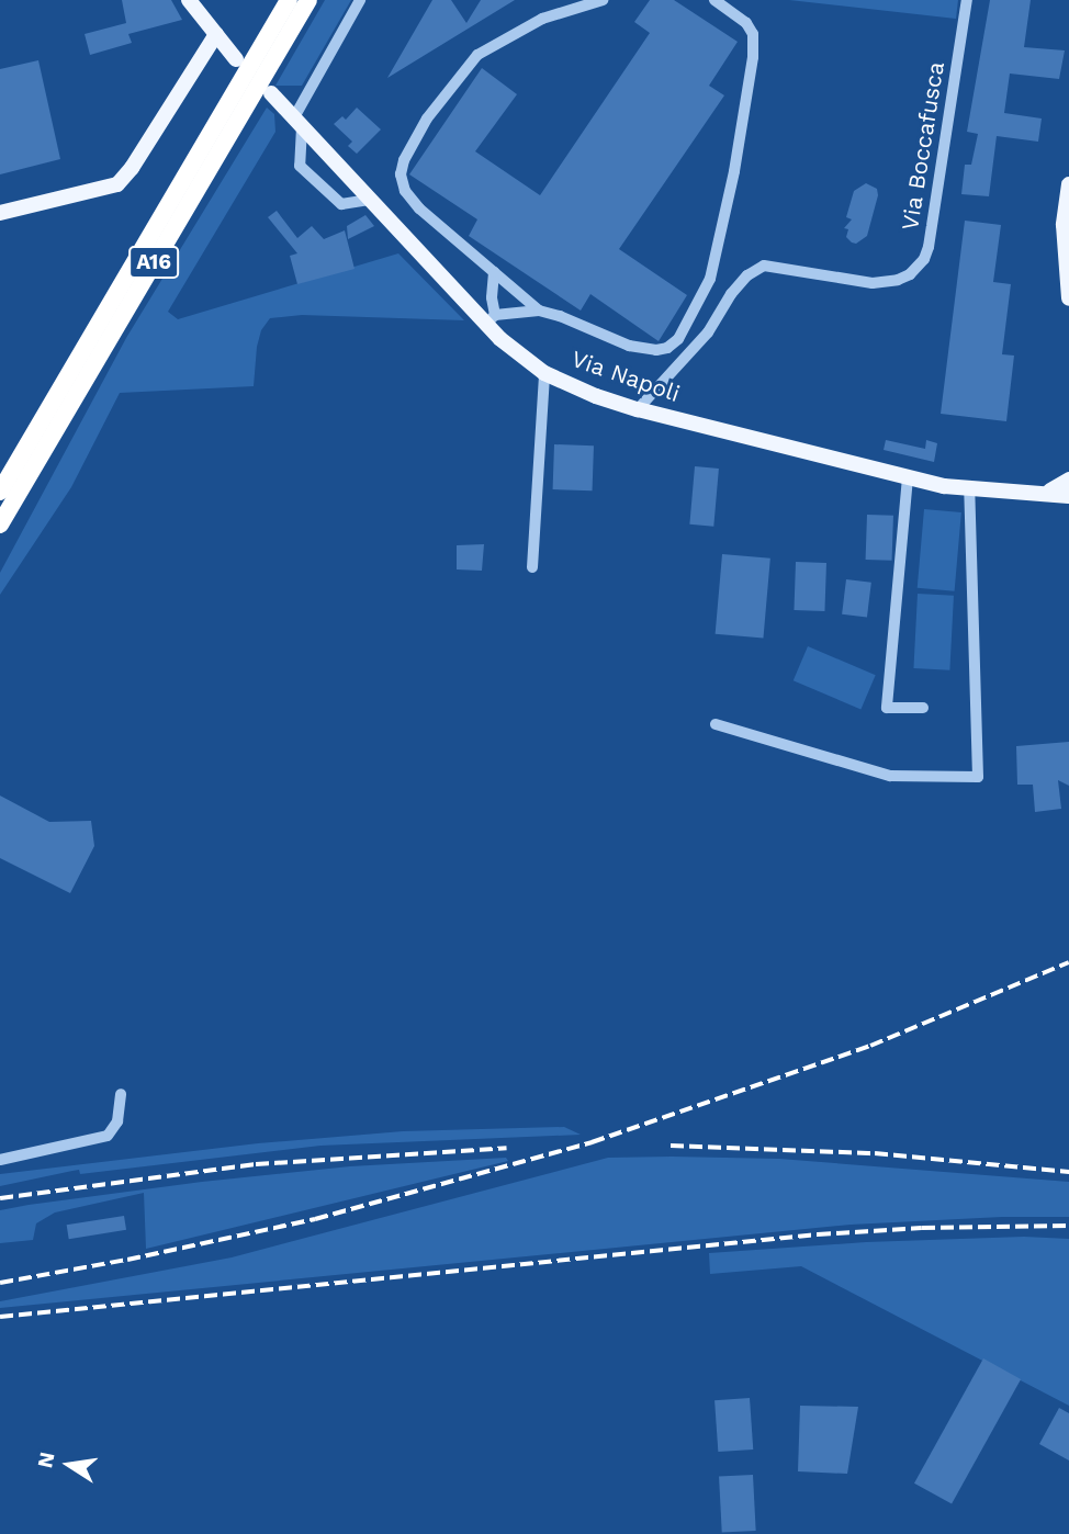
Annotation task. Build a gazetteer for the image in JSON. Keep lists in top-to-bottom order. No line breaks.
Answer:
{"streets":{"highway":["A16"],"main road":["Via Napoli"],"street":["Via Boccafusca"]},"crossings":[["Via Boccafusca","Via Napoli"]],"north":"left"}
